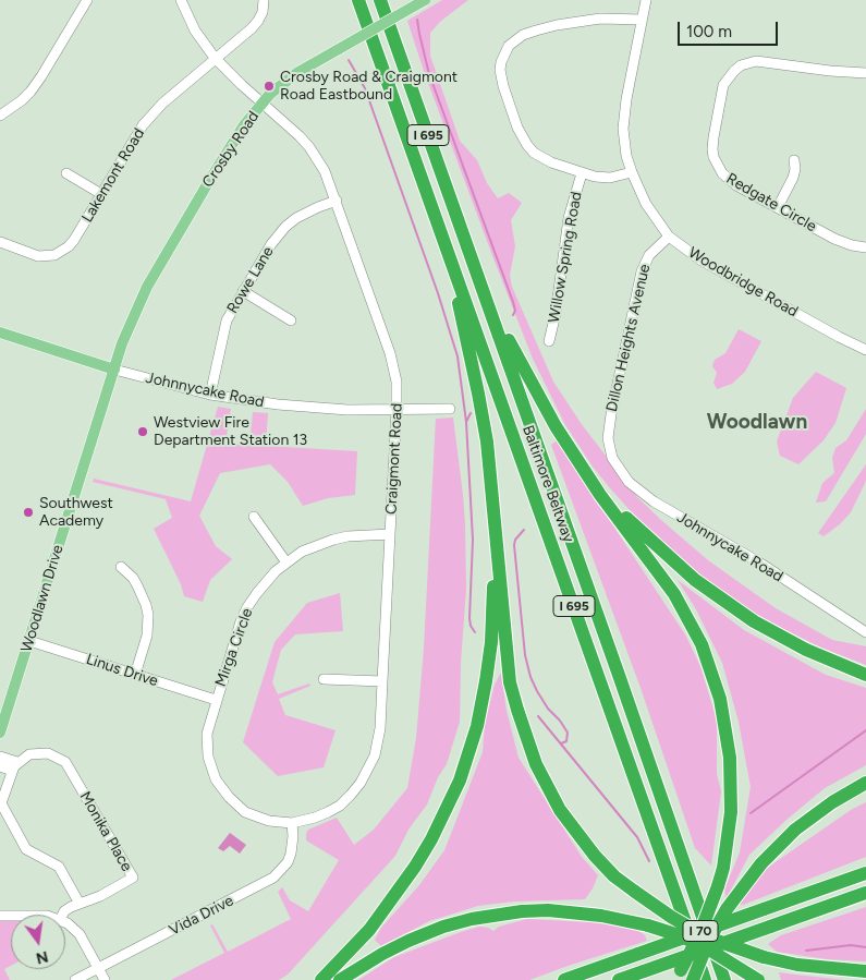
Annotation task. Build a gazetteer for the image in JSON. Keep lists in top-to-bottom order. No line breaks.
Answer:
{"streets":{"highway":["I 695","Baltimore Beltway","I 70"],"main road":["Crosby Road","Johnnycake Road","Woodlawn Drive"],"street":["Lakemont Road","Redgate Circle","Willow Spring Road","Rowe Lane","Woodbridge Road","Dillon Heights Avenue","Craigmont Road","Mirga Circle","Linus Drive","Monika Place","Vida Drive"]},"crossings":[["Crosby Road","Johnnycake Road"],["Crosby Road","Craigmont Road"],["Crosby Road","Woodlawn Drive"],["Lakemont Road","Craigmont Road"],["Rowe Lane","Johnnycake Road"],["Rowe Lane","Craigmont Road"],["Woodbridge Road","Dillon Heights Avenue"],["Dillon Heights Avenue","Johnnycake Road"],["Johnnycake Road","Craigmont Road"],["Johnnycake Road","Woodlawn Drive"],["Craigmont Road","Mirga Circle"],["Craigmont Road","Vida Drive"],["Woodlawn Drive","Linus Drive"],["Mirga Circle","Linus Drive"]],"districts":["Woodlawn"],"places":["Crosby Road & Craigmont Road Eastbound","Westview Fire Department Station 13","Southwest Academy"],"scale_bar":"100 m","north":"bottom"}
